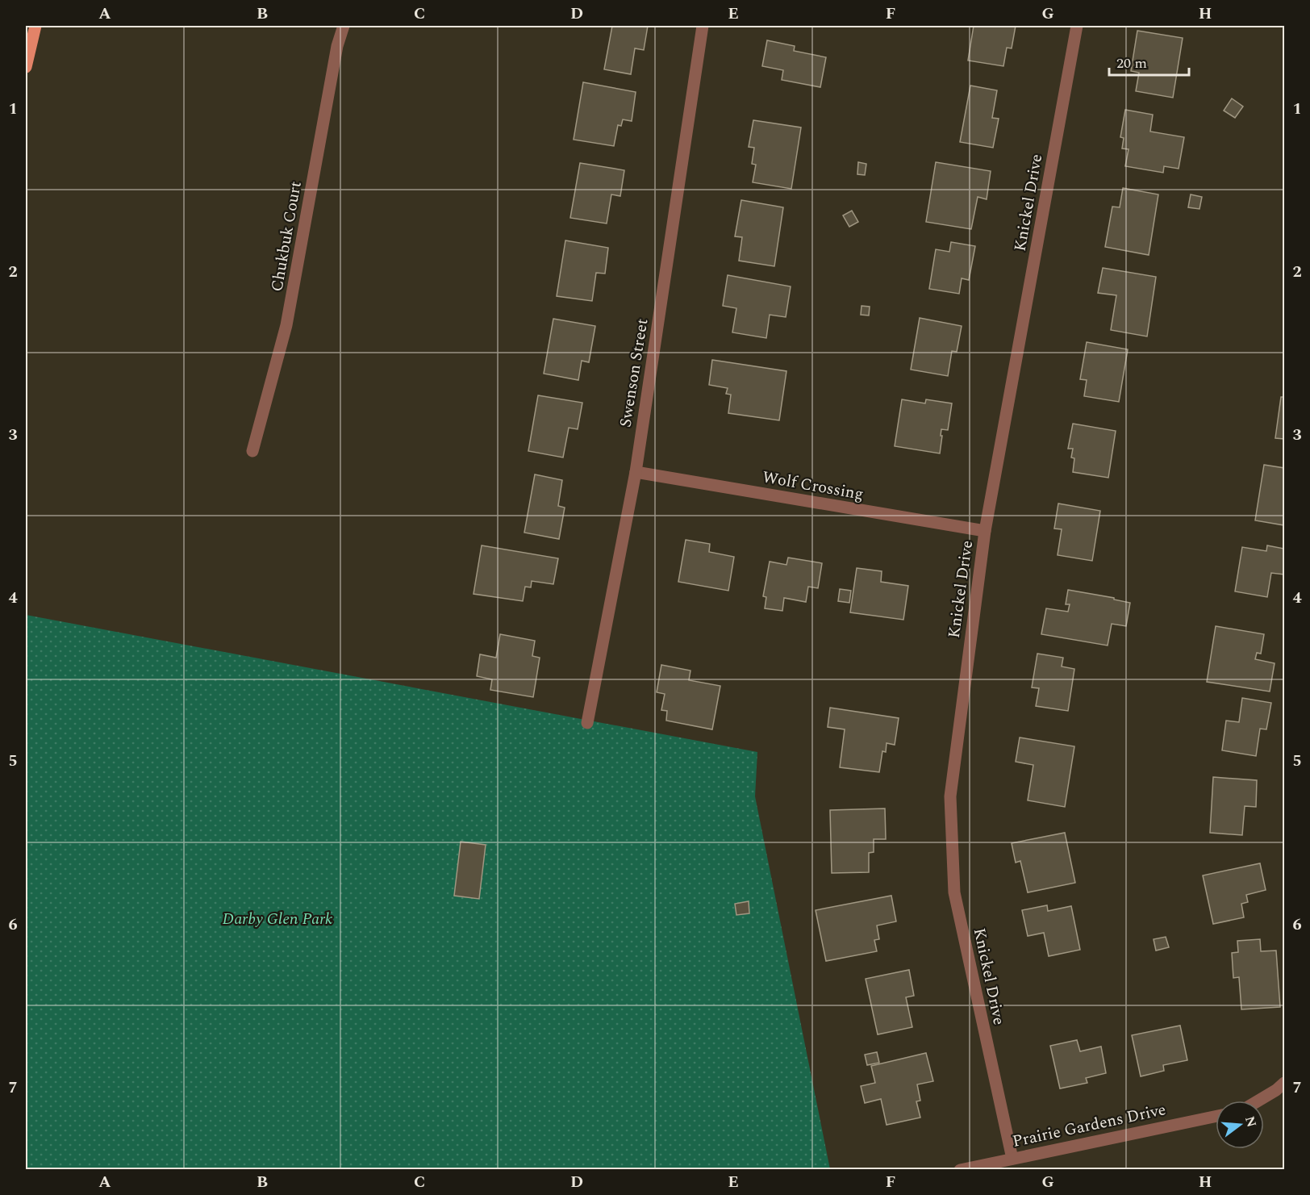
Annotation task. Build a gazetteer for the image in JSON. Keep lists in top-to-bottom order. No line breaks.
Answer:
{"streets":{"street":["Knickel Drive","Chukbuk Court","Swenson Street","Wolf Crossing","Prairie Gardens Drive"]},"crossings":[["Knickel Drive","Wolf Crossing"],["Knickel Drive","Prairie Gardens Drive"],["Swenson Street","Wolf Crossing"]],"parks":["Darby Glen Park"],"scale_bar":"20 m","north":"right","grid":{"columns":["A","B","C","D","E","F","G","H"],"rows":["1","2","3","4","5","6","7"]}}
